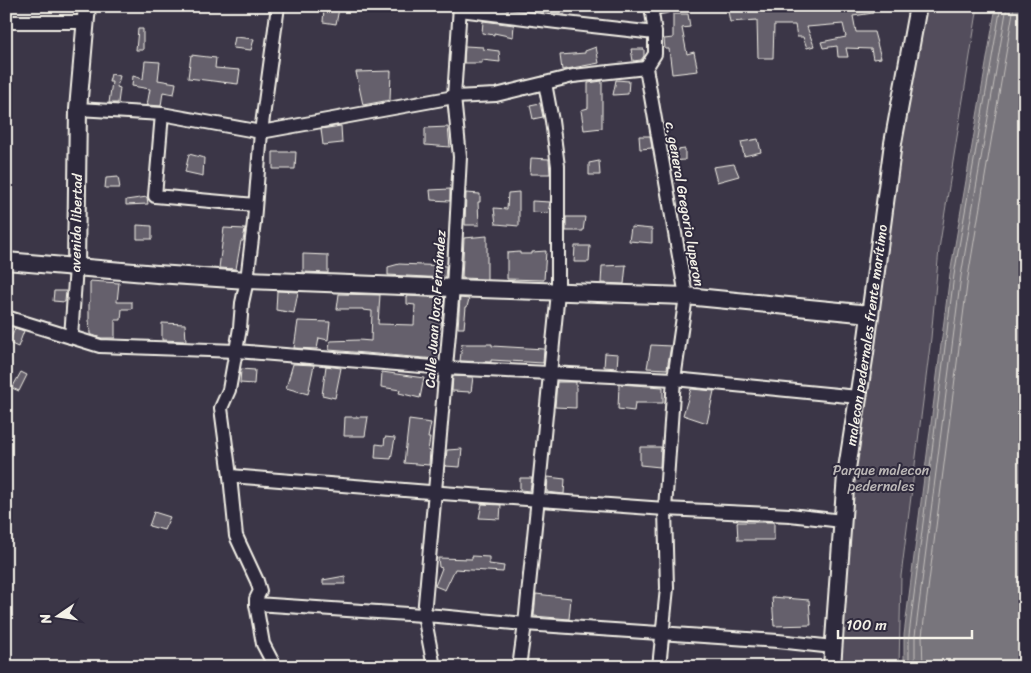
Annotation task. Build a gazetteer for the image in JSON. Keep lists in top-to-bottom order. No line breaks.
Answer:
{"streets":{"main road":["avenida libertad","malecon pedernales frente marítimo"],"street":["c. general Gregorio luperon","Calle Juan lora Fernández"]},"parks":["Parque malecon pedernales"],"scale_bar":"100 m","north":"left"}
